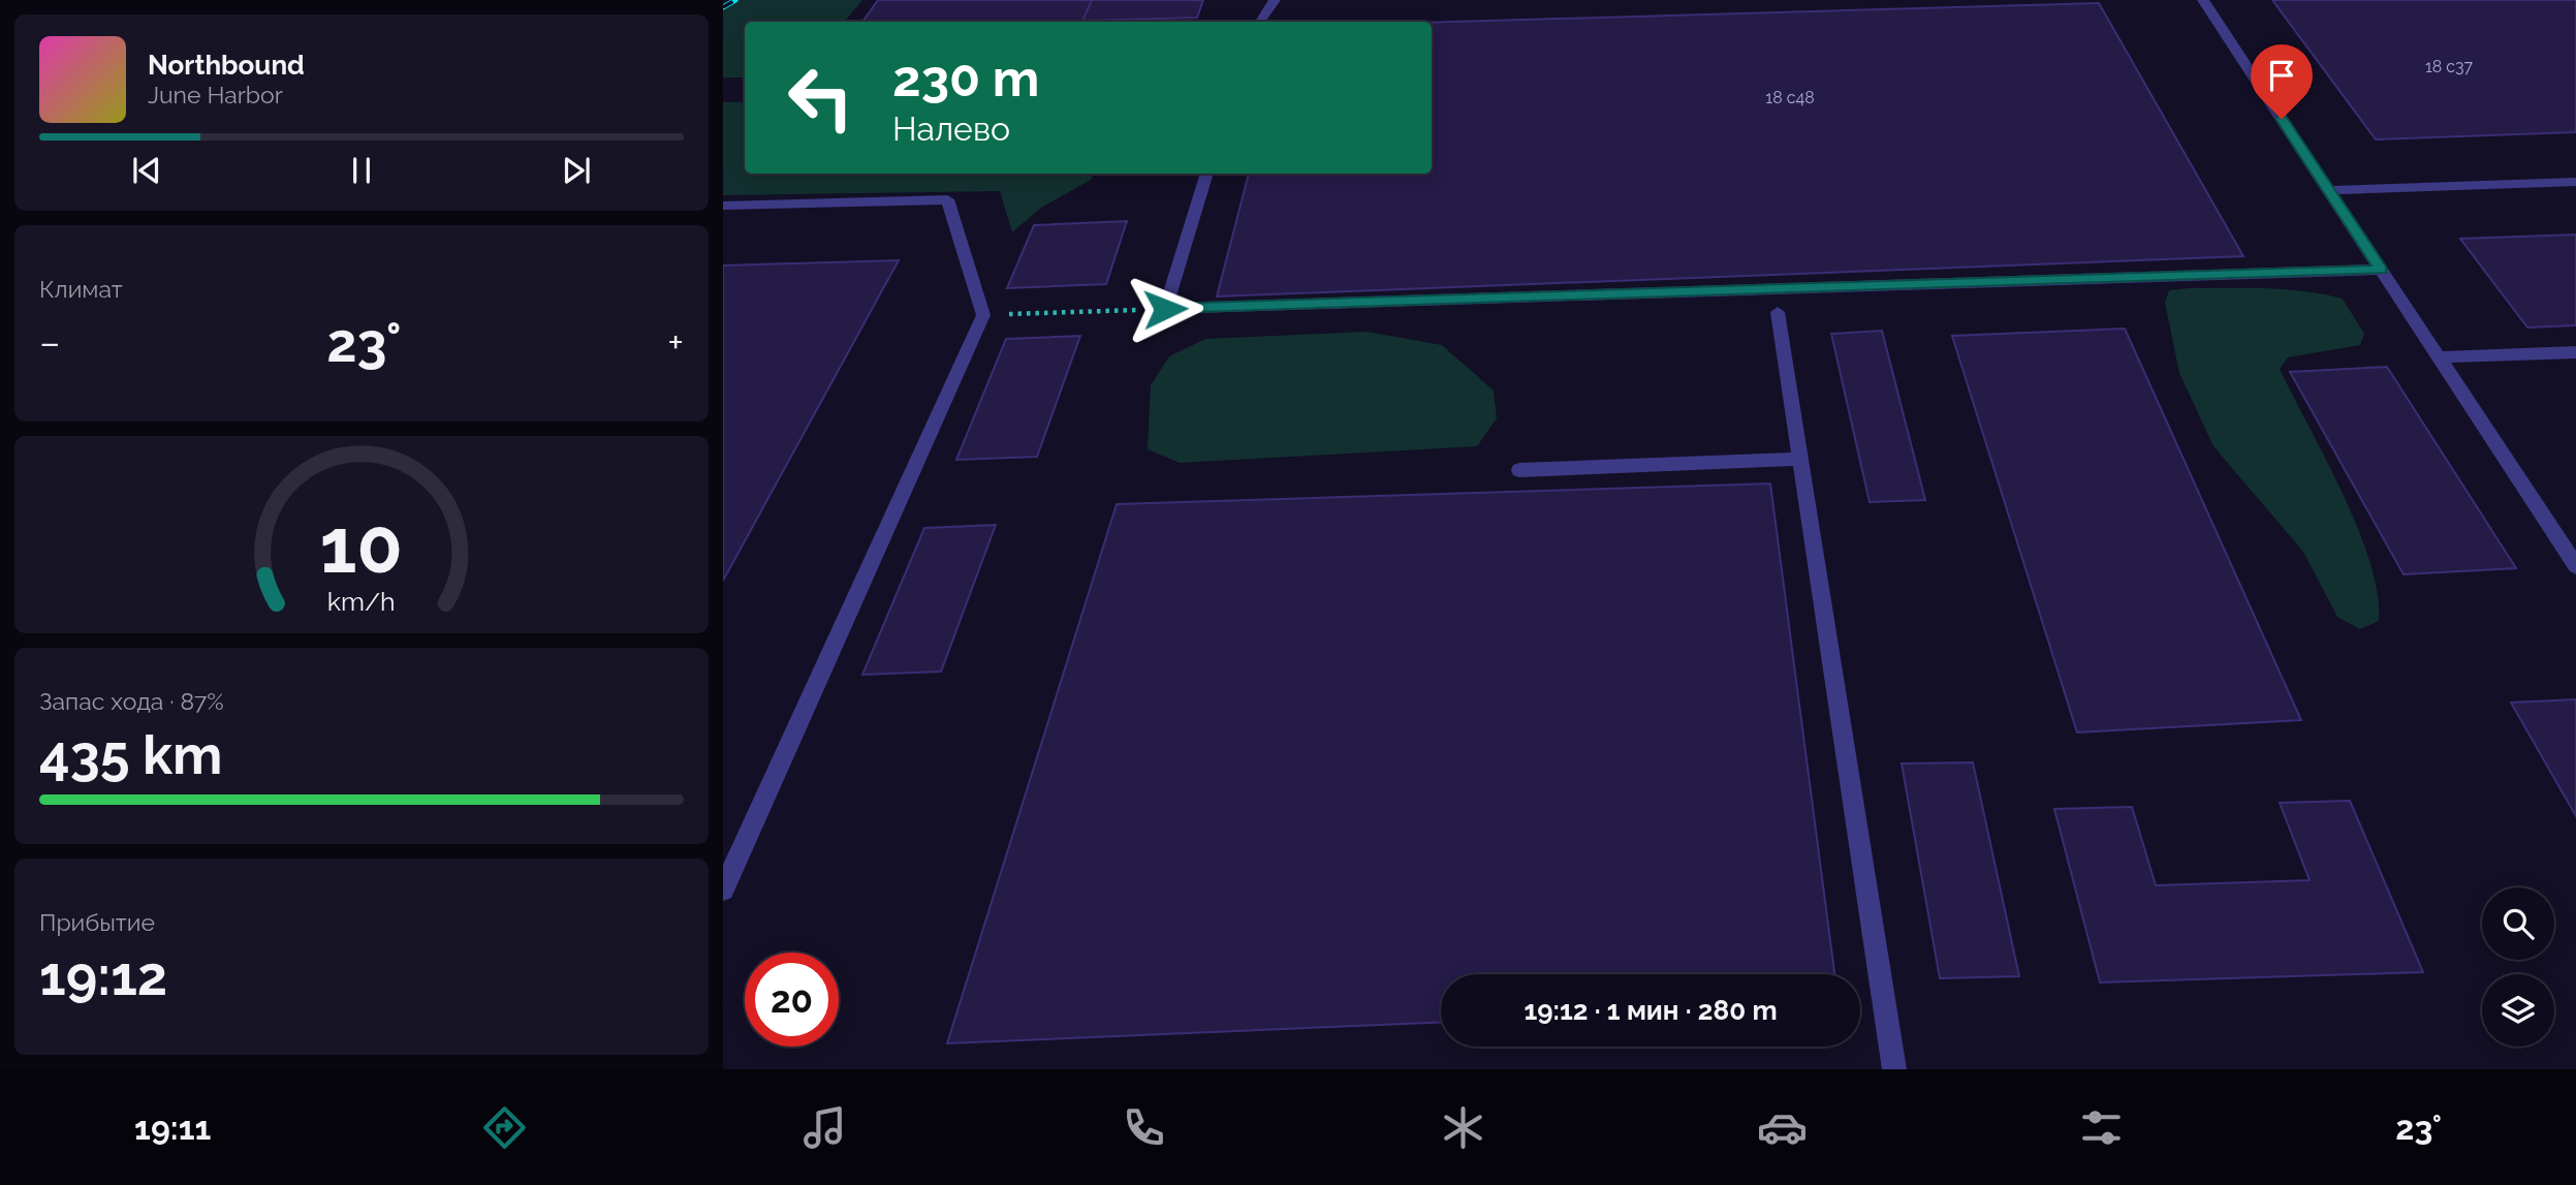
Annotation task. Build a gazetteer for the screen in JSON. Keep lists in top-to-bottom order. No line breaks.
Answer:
{"house_numbers":["18 с37","18 с48"],"page":{"turn":["230 m","Налево"],"song":["Northbound","June Harbor"],"tile":["Климат",["Запас хода · 87%","435 km"],["Прибытие","19:12"]],"heat":["−","23°","+"],"limit":"20","trip":"19:12 · 1 мин · 280 m","tabs":["19:11","23°"],"gauge":["10","km/h"]}}
